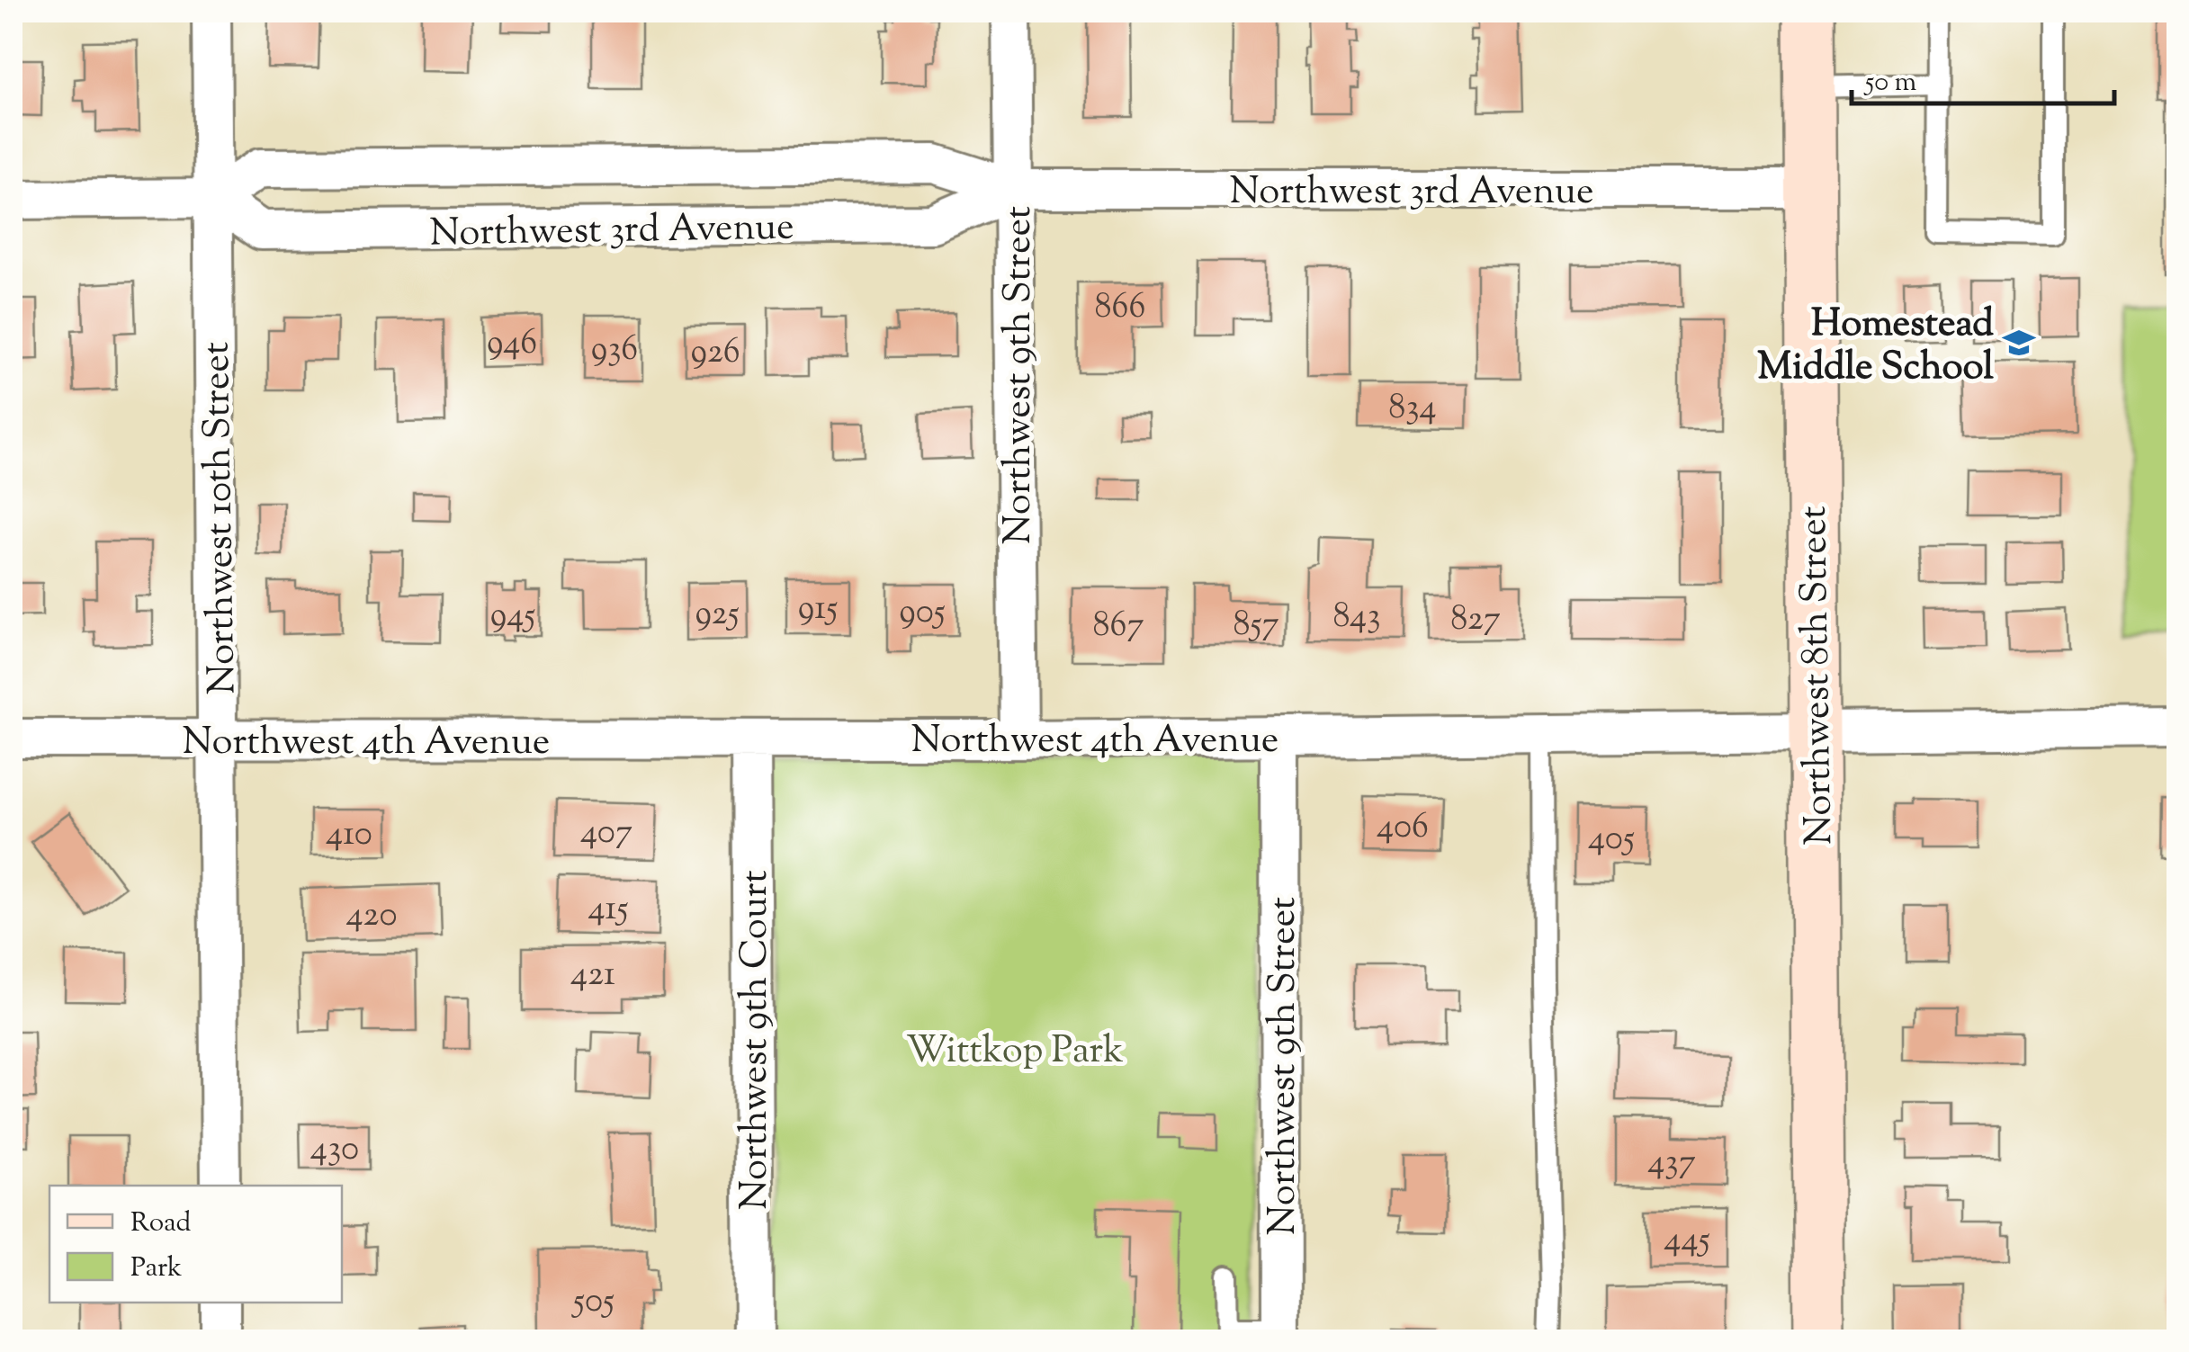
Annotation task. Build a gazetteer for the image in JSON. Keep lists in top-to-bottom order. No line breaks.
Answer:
{"streets":{"street":["Northwest 3rd Avenue","Northwest 9th Street","Northwest 10th Street","Northwest 8th Street","Northwest 4th Avenue","Northwest 9th Court"]},"crossings":[["Northwest 3rd Avenue","Northwest 9th Street"],["Northwest 3rd Avenue","Northwest 10th Street"],["Northwest 3rd Avenue","Northwest 8th Street"],["Northwest 9th Street","Northwest 4th Avenue"],["Northwest 10th Street","Northwest 4th Avenue"],["Northwest 8th Street","Northwest 4th Avenue"],["Northwest 4th Avenue","Northwest 9th Court"]],"parks":["Wittkop Park"],"places":{"school or university":["Homestead Middle School"]},"house_numbers":["866","946","936","926","834","915","905","925","945","843","827","857","867","406","407","410","405","415","420","421","430","437","445","505"],"legend":["Road","Park"],"scale_bar":"50 m"}
